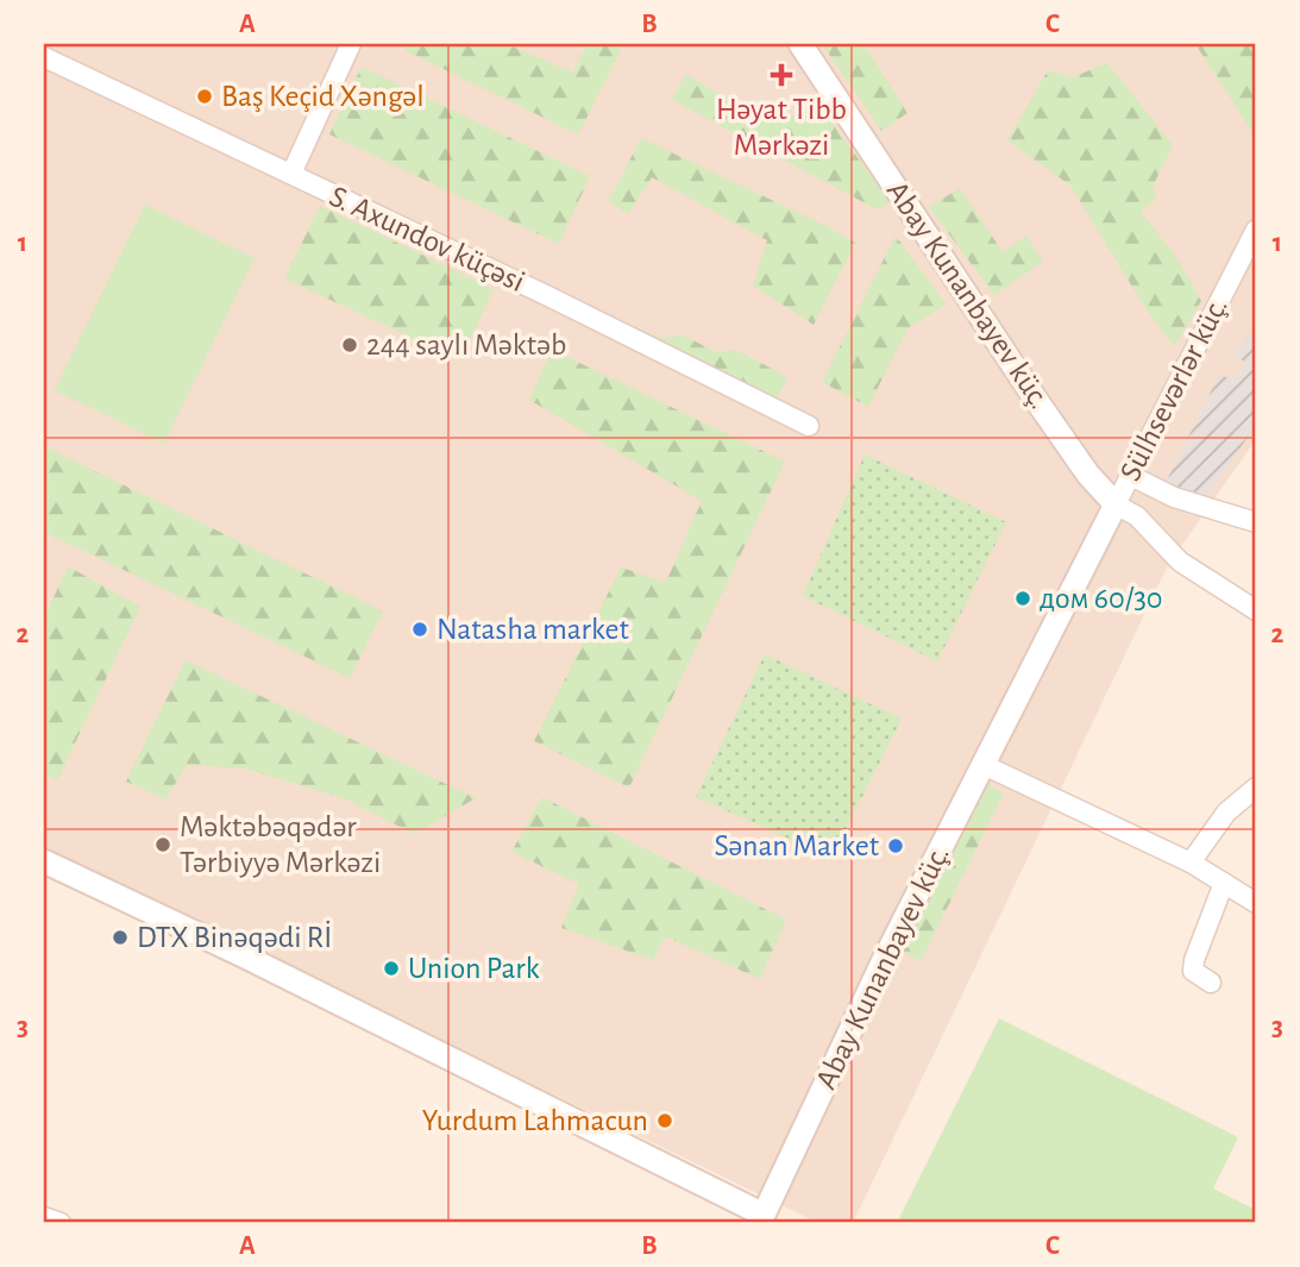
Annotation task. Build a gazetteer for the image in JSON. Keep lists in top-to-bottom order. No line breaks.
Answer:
{"streets":{"street":["S. Axundov küçəsi","Abay Kunanbayev küç.","Sülhsevərlər küç."]},"crossings":[["Abay Kunanbayev küç.","Sülhsevərlər küç."]],"places":{"health":["Həyat Tibb Mərkəzi"],"other":["Baş Keçid Xəngəl","244 saylı Məktəb","дом 60/30","Natasha market","Məktəbəqədər Tərbiyyə Mərkəzi","Sənan Market","DTX Binəqədi Rİ","Union Park","Yurdum Lahmacun"]},"grid":{"columns":["A","B","C"],"rows":["1","2","3"]}}
